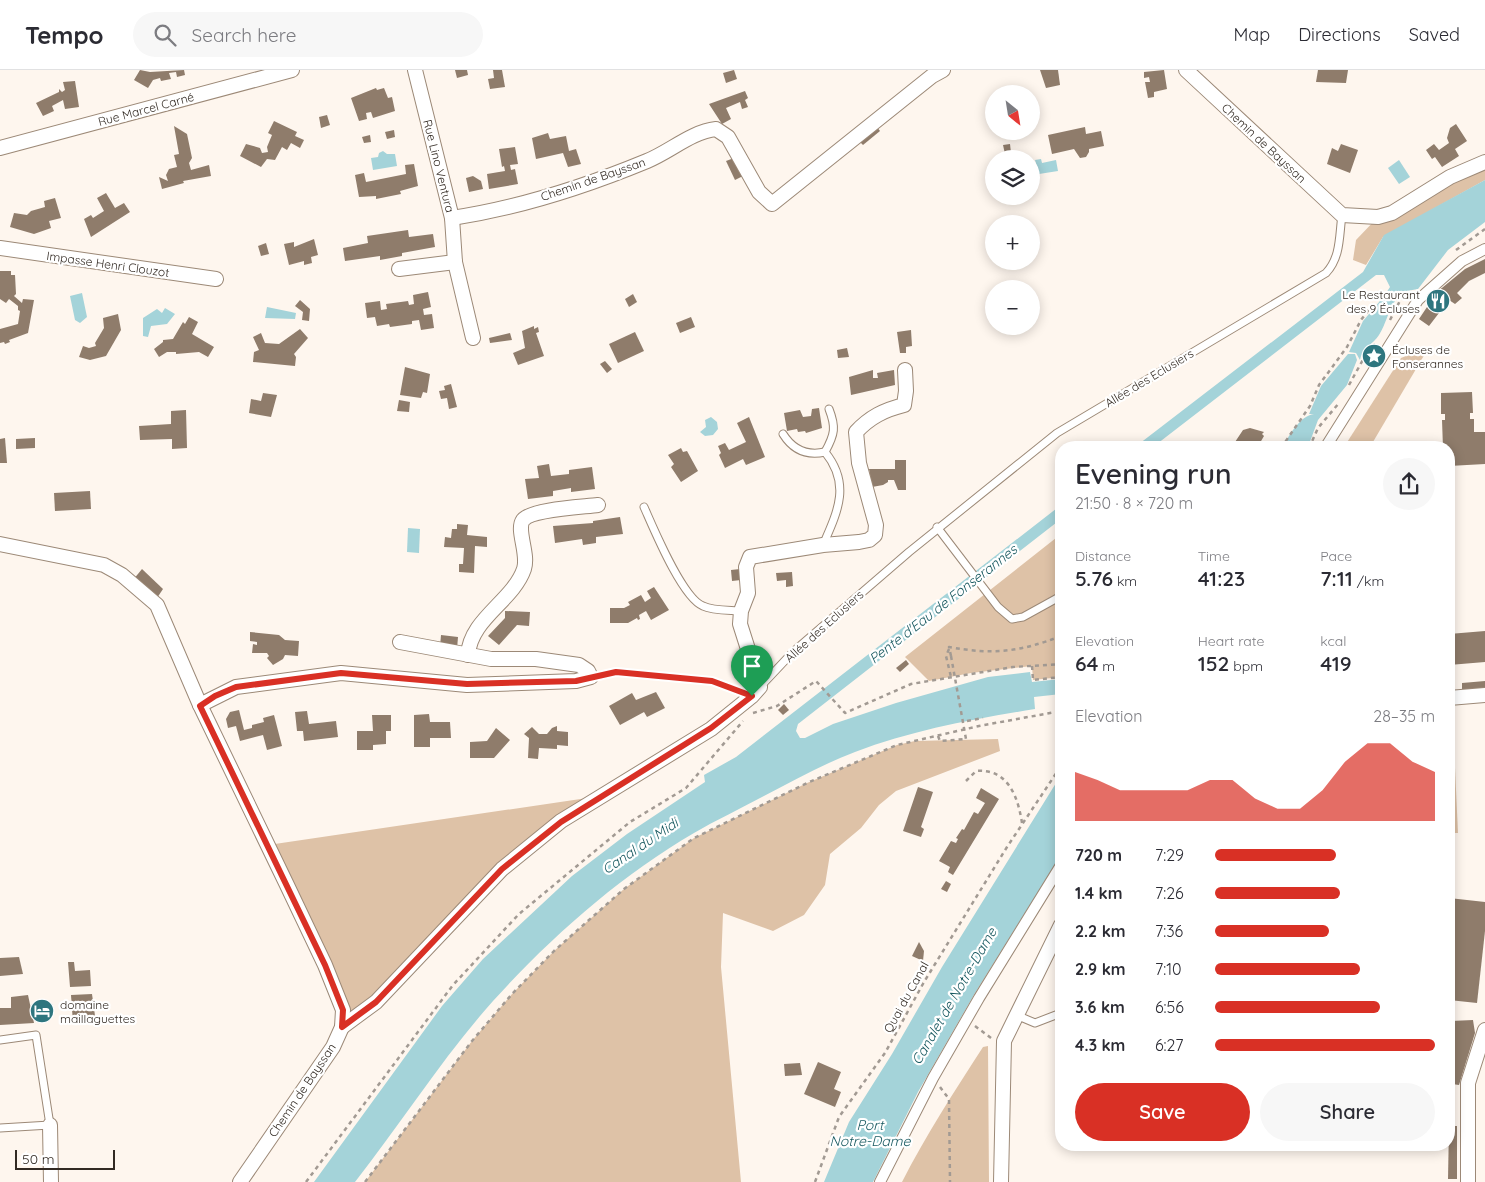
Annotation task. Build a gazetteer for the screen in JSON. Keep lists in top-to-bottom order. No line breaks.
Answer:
{"streets":{"street":["Rue Marcel Carné","Chemin de Bayssan","Rue Lino Ventura","Impasse Henri Clouzot","Allée des Eclusiers"],"path":["Quai du Canal"]},"crossings":[["Chemin de Bayssan","Rue Lino Ventura"],["Chemin de Bayssan","Allée des Eclusiers"]],"water":["Pente d'Eau de Fonserannes","Canal du Midi","Canalet de Notre-Dame","Port Notre-Dame"],"places":{"restaurant":["Le Restaurant des 9 Écluses"],"place":["Écluses de Fonserannes"],"hotel":["domaine maillaguettes"]},"scale_bar":"50 m","north":"bottom right","page":{"header":"Tempo","search":"Search here","nav":["Map","Directions","Saved"],"map_buttons":["+","−"],"heading":["Evening run","21:50 · 8 × 720 m"],"stats":[["Distance","5.76 km"],["Time","41:23"],["Pace","7:11 /km"],["Elevation","64 m"],["Heart rate","152 bpm"],["kcal","419"]],"chart":["Elevation","28–35 m"],"list":[{"name":"720 m","note":"7:29"},{"name":"1.4 km","note":"7:26"},{"name":"2.2 km","note":"7:36"},{"name":"2.9 km","note":"7:10"},{"name":"3.6 km","note":"6:56"},{"name":"4.3 km","note":"6:27"}],"buttons":["Save","Share"],"scale":"50 m"}}
